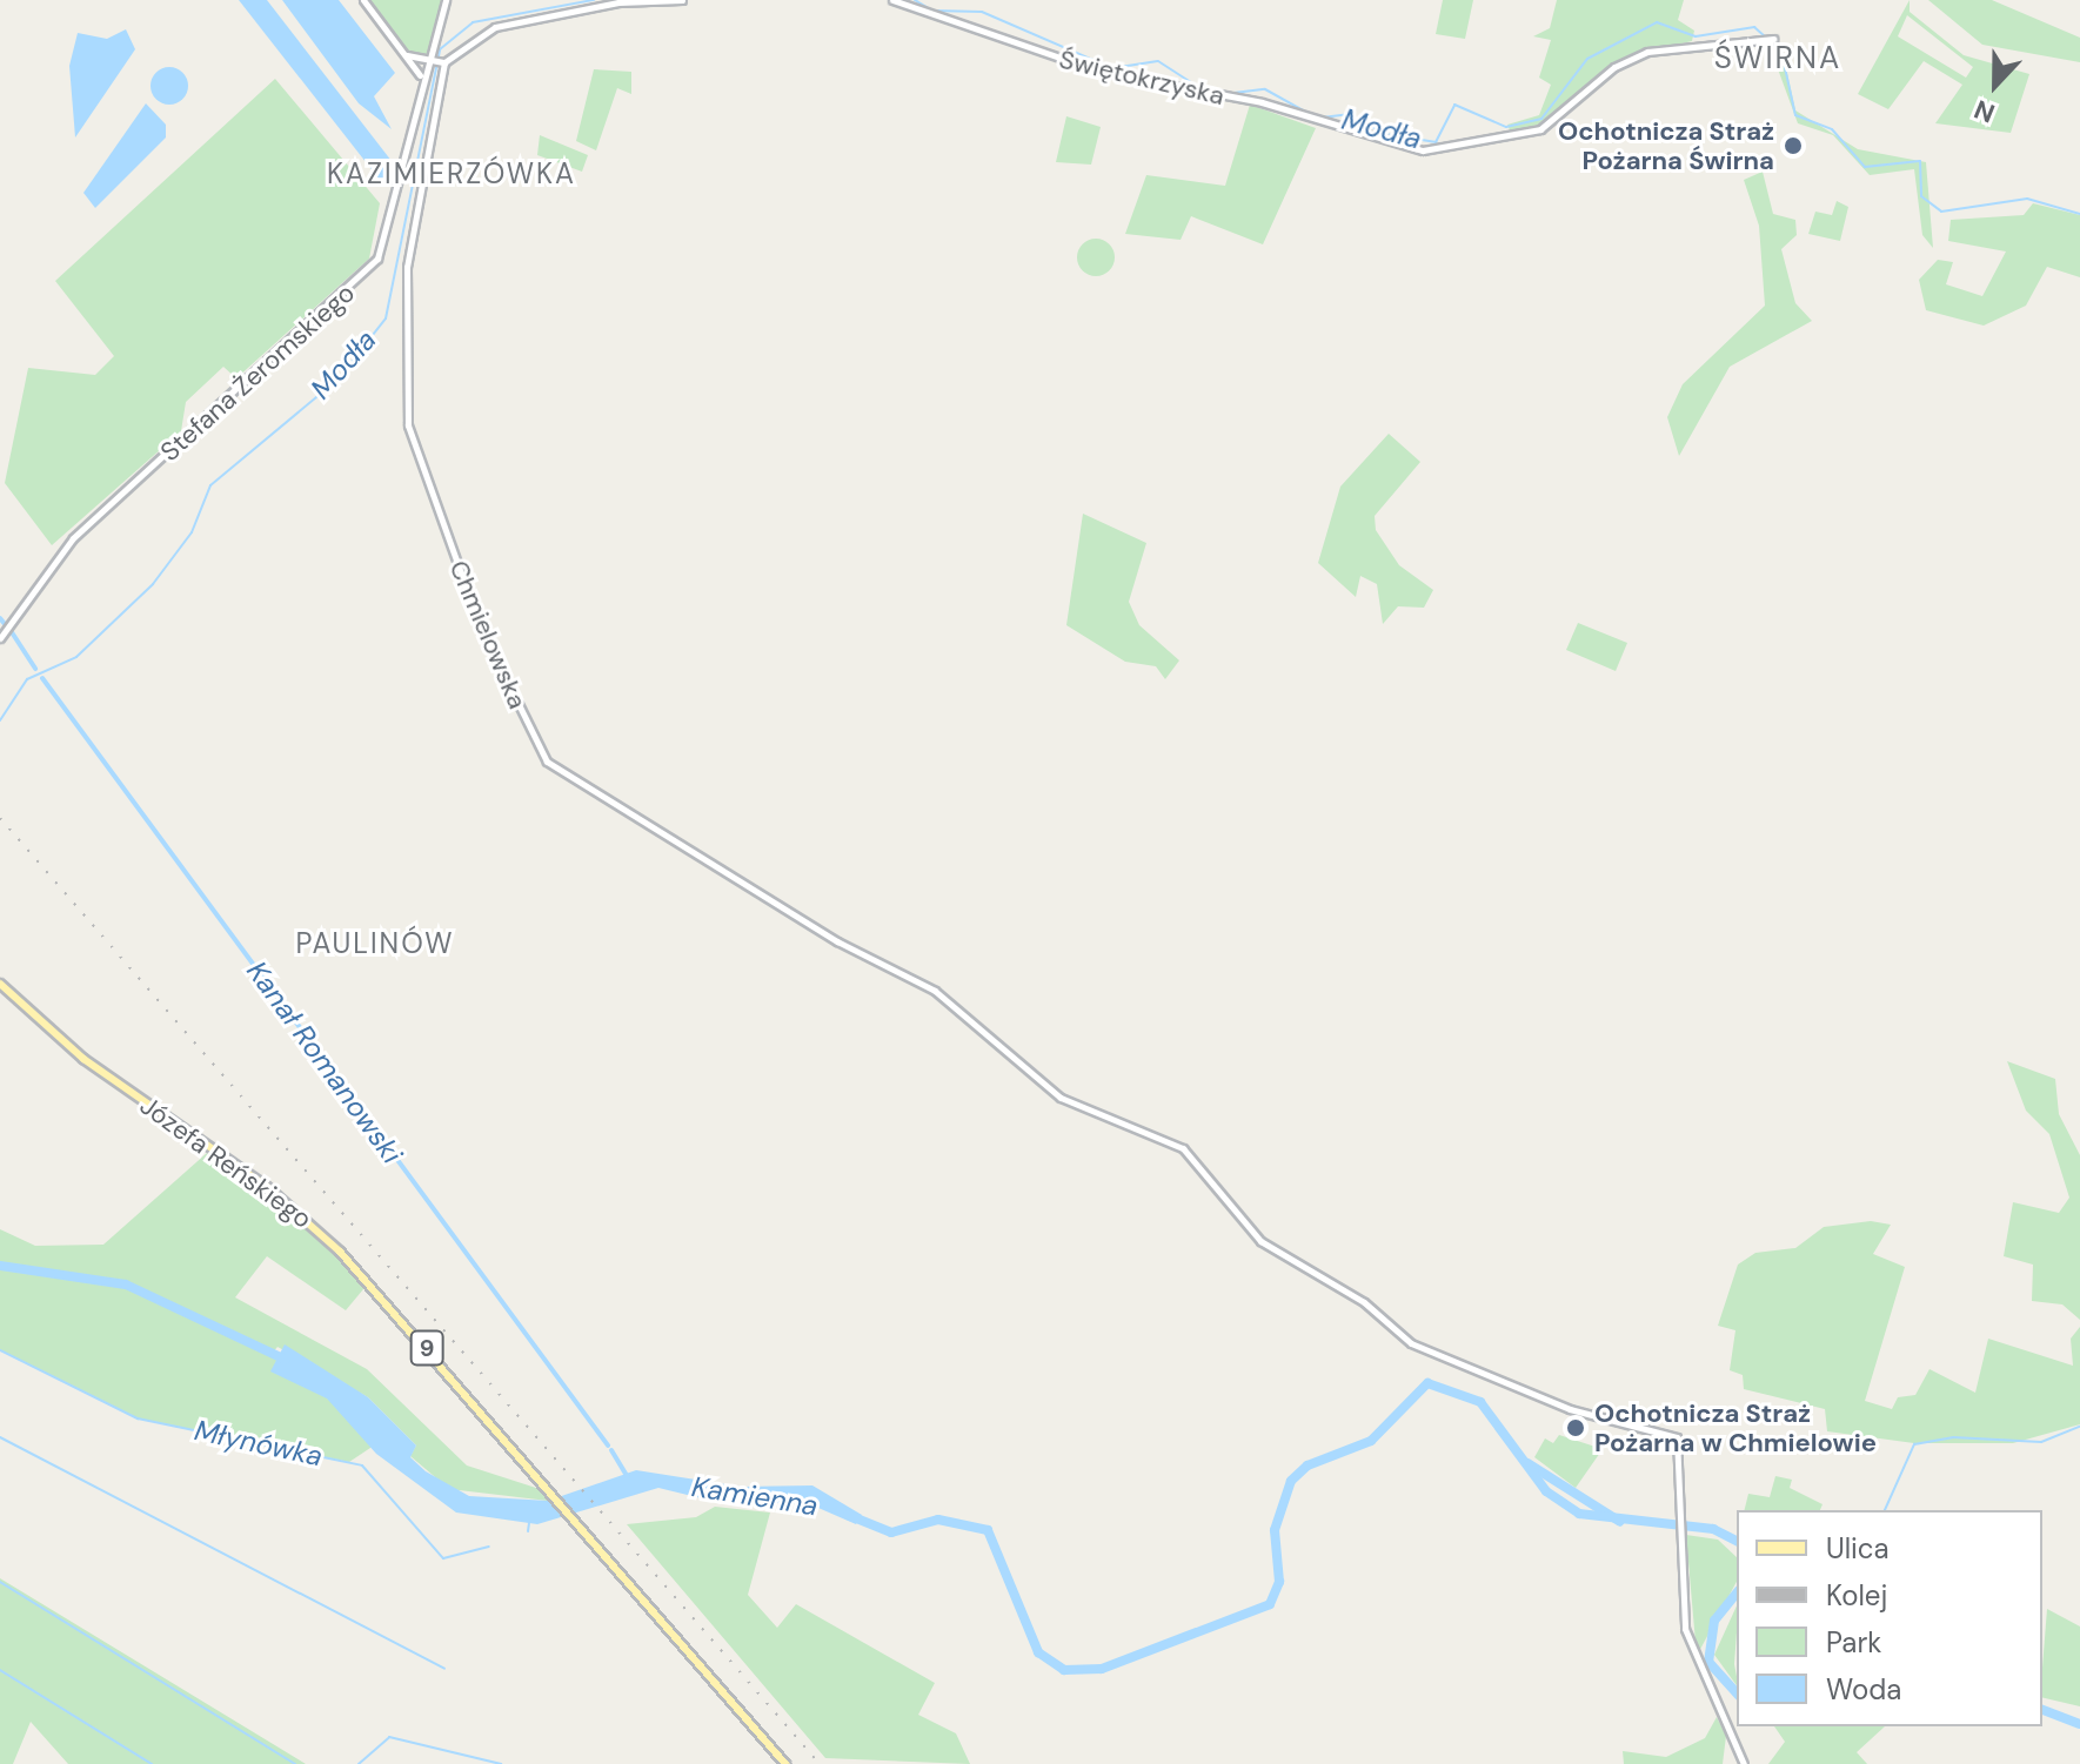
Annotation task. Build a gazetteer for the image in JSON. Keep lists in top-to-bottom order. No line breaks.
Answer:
{"streets":{"main road":["Józefa Reńskiego","9"],"street":["Świętokrzyska","Stefana Żeromskiego","Chmielowska"]},"crossings":[["Stefana Żeromskiego","Chmielowska"]],"districts":["ŚWIRNA","KAZIMIERZÓWKA","PAULINÓW"],"water":["Modła","Kanał Romanowski","Młynówka","Kamienna"],"places":["Ochotnicza Straż Pożarna Świrna","Ochotnicza Straż Pożarna w Chmielowie"],"legend":["Ulica","Kolej","Park","Woda"],"north":"bottom"}
